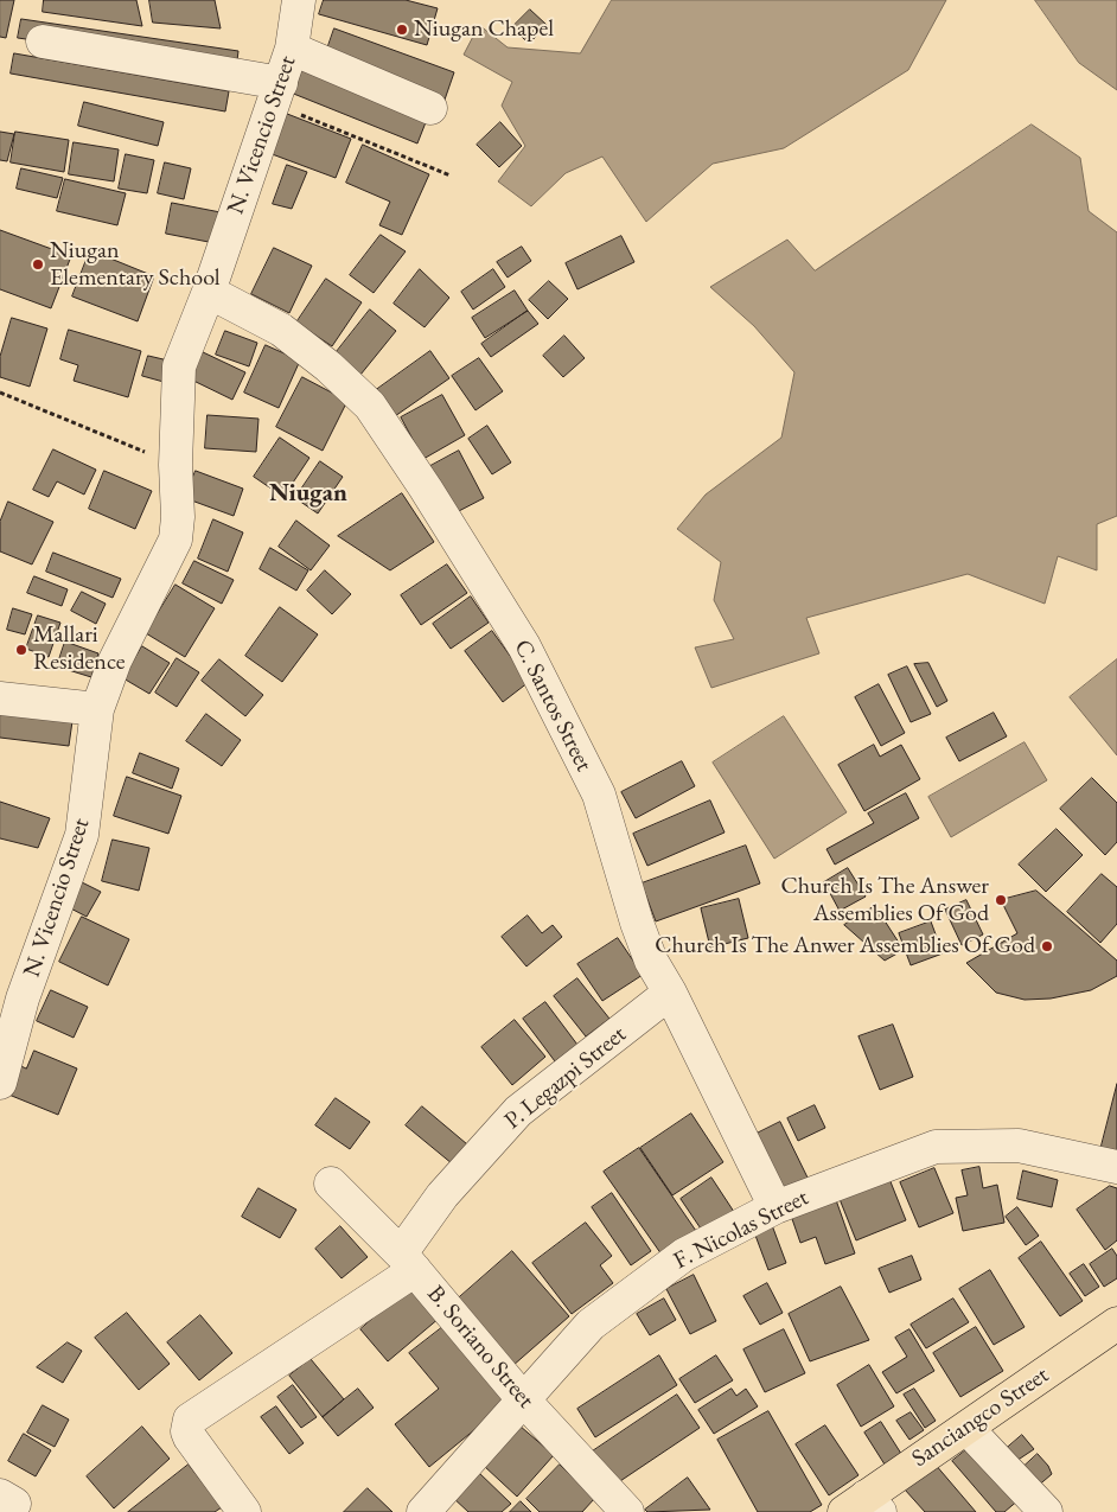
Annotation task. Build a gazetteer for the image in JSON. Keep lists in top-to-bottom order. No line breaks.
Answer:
{"streets":{"main road":["Sanciangco Street"],"street":["N. Vicencio Street","C. Santos Street","P. Legazpi Street","F. Nicolas Street","B. Soriano Street"]},"crossings":[["N. Vicencio Street","C. Santos Street"],["C. Santos Street","P. Legazpi Street"],["C. Santos Street","F. Nicolas Street"],["P. Legazpi Street","B. Soriano Street"],["F. Nicolas Street","B. Soriano Street"]],"districts":["Niugan"],"places":["Niugan Chapel","Niugan Elementary School","Mallari Residence","Church Is The Answer Assemblies Of God","Church Is The Anwer Assemblies Of God"]}
